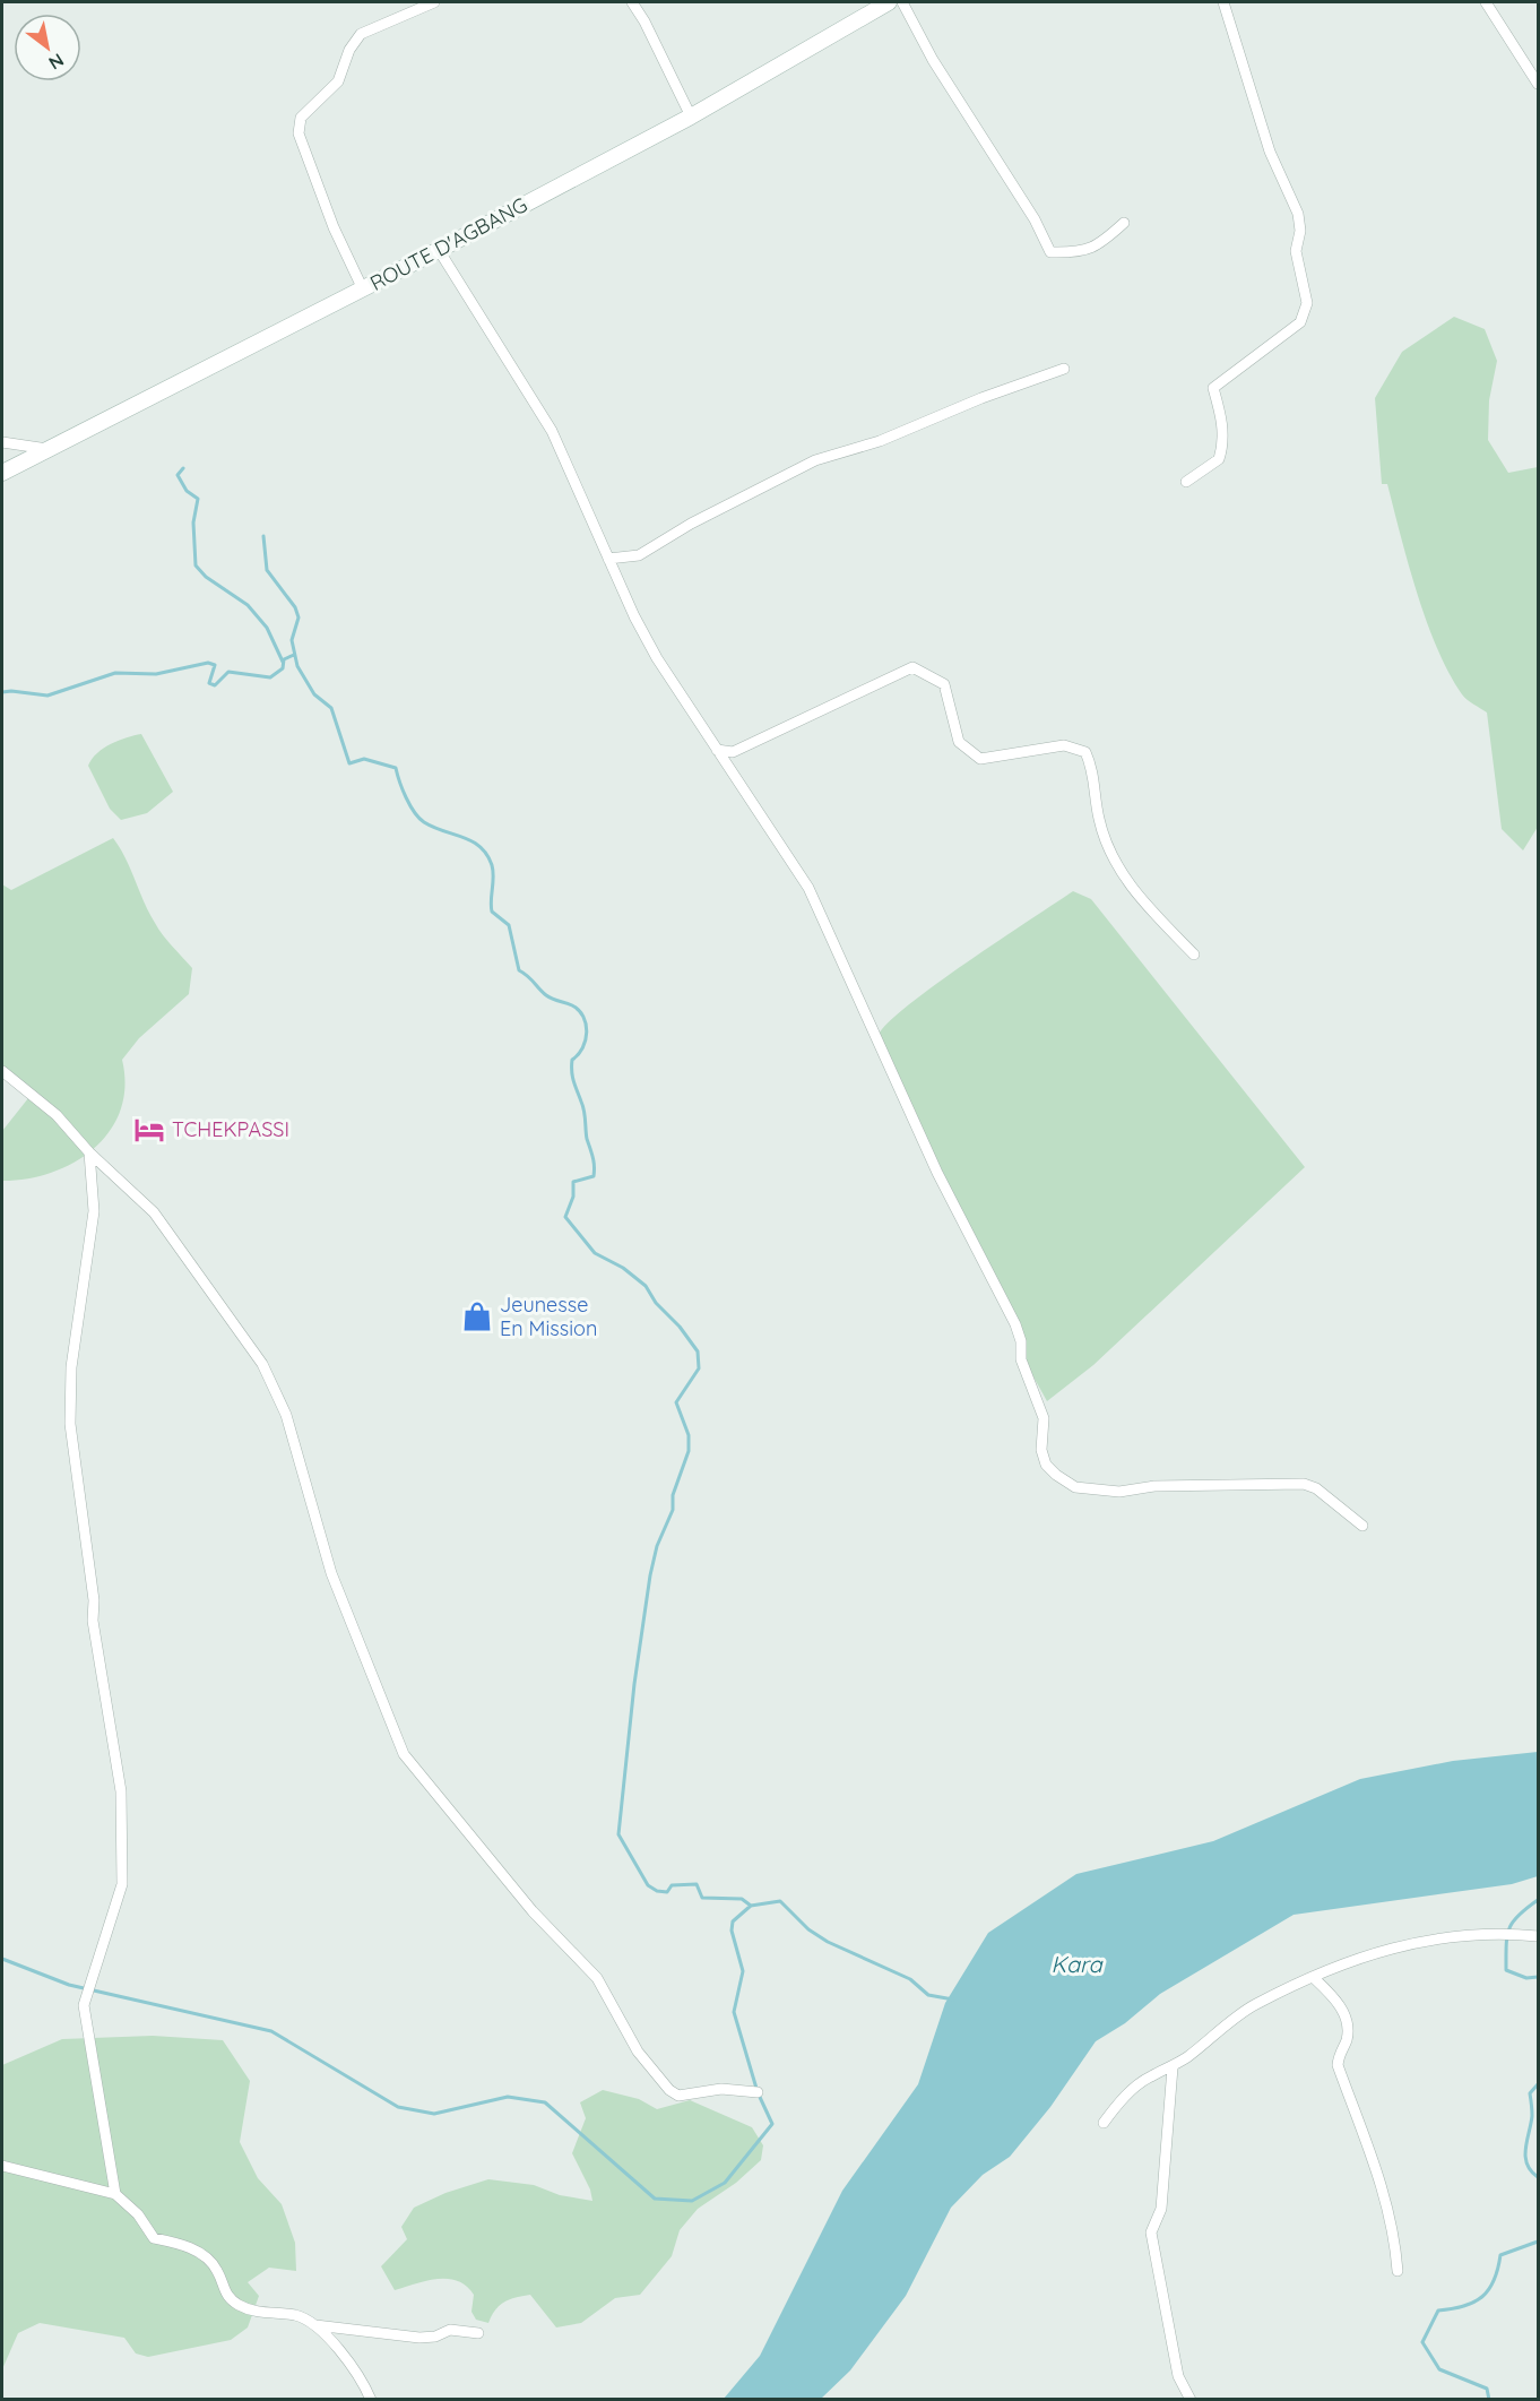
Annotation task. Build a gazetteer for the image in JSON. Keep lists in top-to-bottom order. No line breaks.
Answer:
{"streets":{"main road":["ROUTE D'AGBANG"]},"water":["Kara"],"places":{"hotel":["TCHEKPASSI"],"shop":["Jeunesse En Mission"]},"north":"bottom right"}
